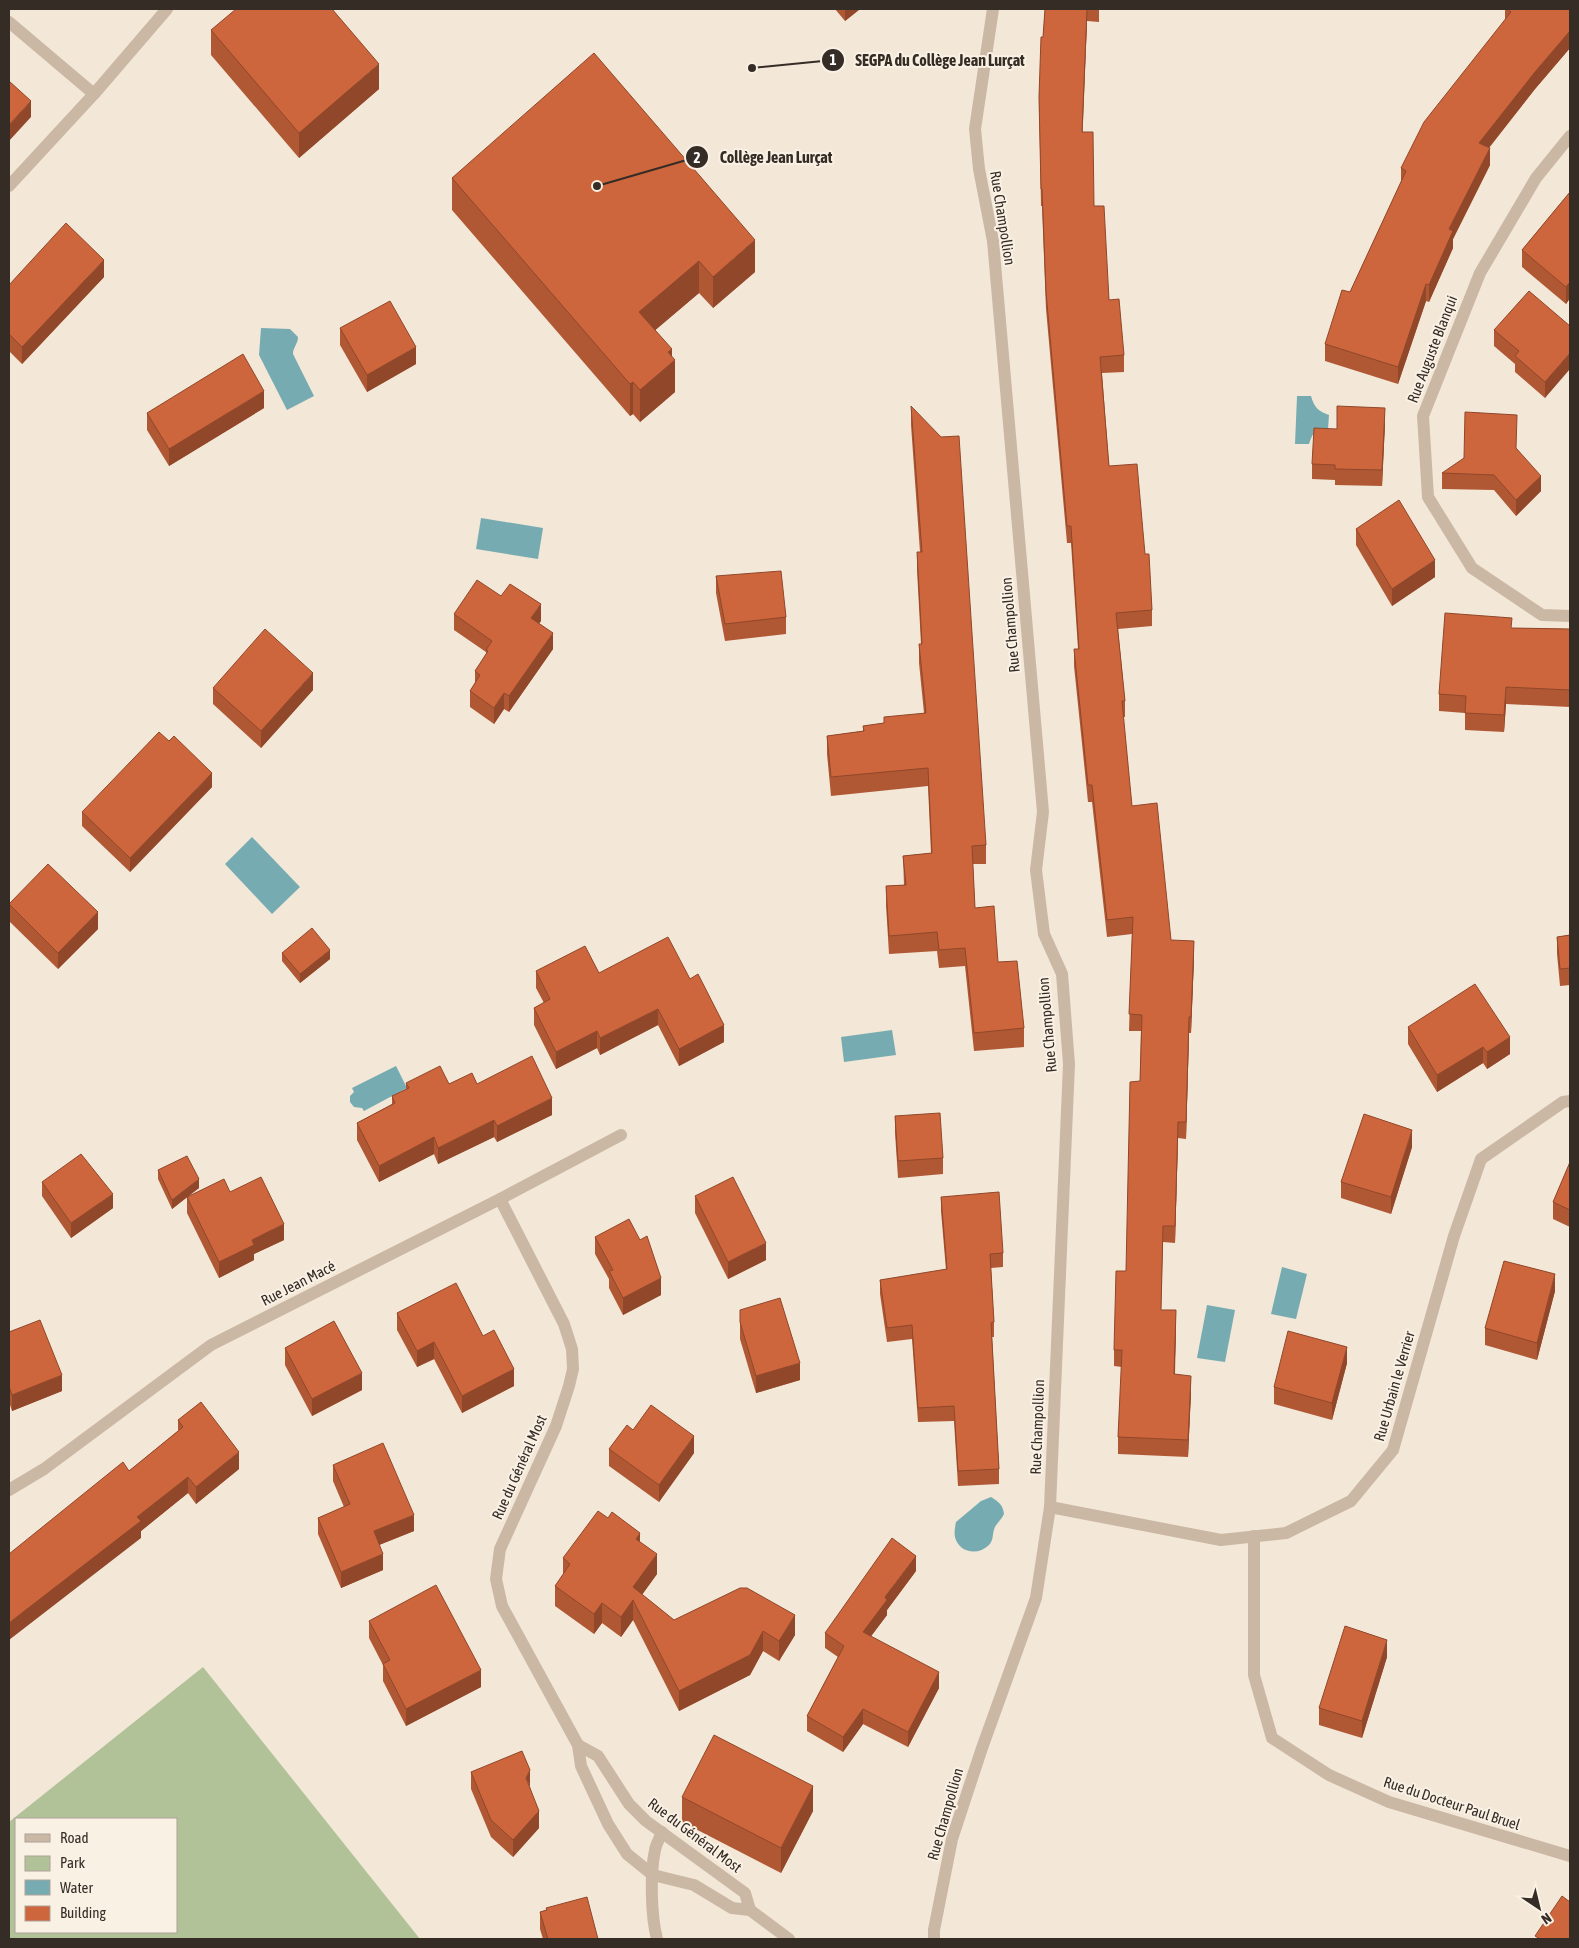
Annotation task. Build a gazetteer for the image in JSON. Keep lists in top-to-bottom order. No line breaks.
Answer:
{"streets":{"street":["Rue Champollion","Rue Auguste Blanqui","Rue Jean Macé","Rue Urbain le Verrier","Rue du Général Most","Rue du Docteur Paul Bruel"]},"crossings":[["Rue Champollion","Rue Urbain le Verrier"],["Rue Jean Macé","Rue du Général Most"],["Rue Urbain le Verrier","Rue du Docteur Paul Bruel"]],"places":["SEGPA du Collège Jean Lurçat","Collège Jean Lurçat"],"legend":["Road","Park","Water","Building"],"north":"bottom right"}
